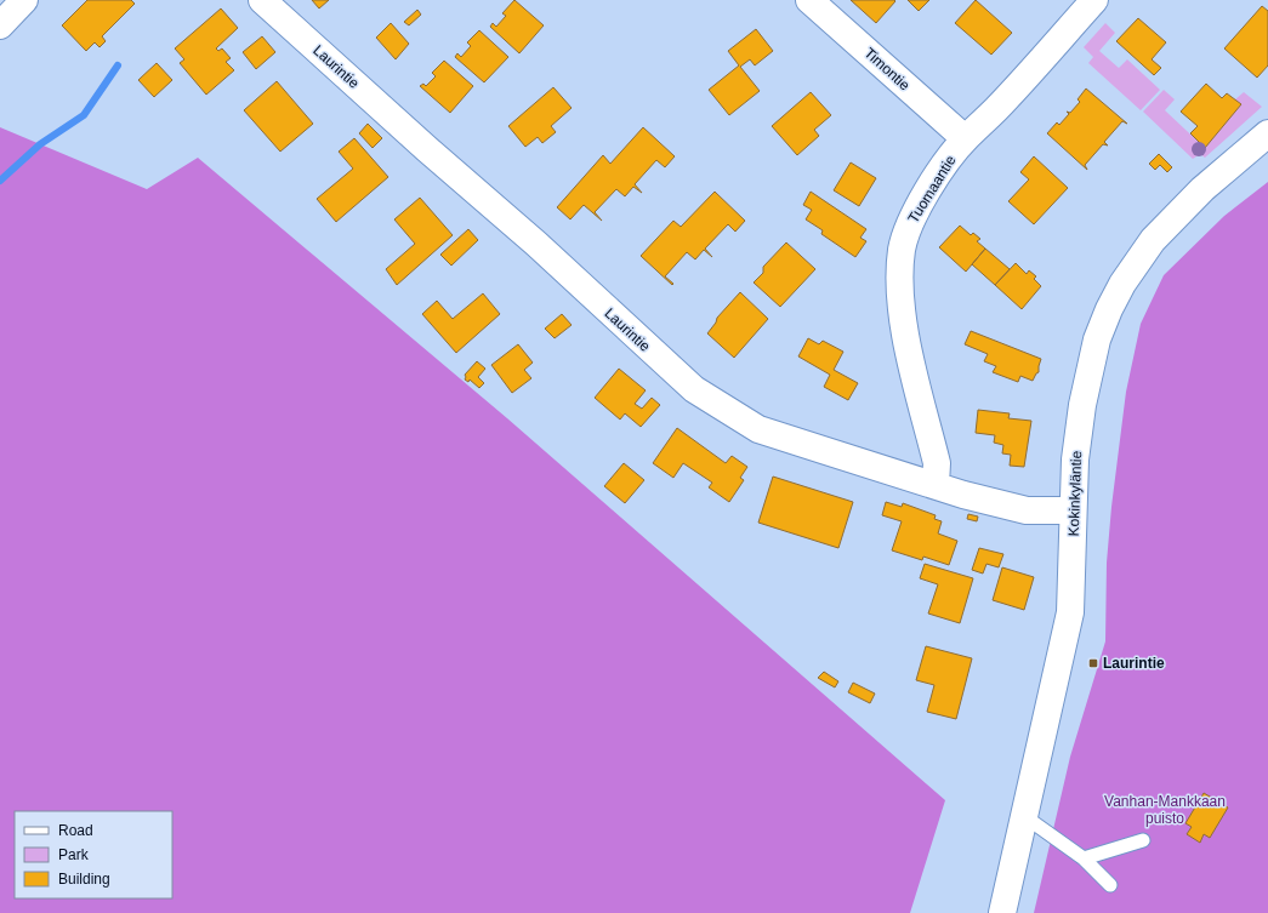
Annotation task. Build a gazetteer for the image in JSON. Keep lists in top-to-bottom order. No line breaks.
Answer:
{"streets":{"street":["Laurintie","Timontie","Tuomaantie","Kokinkyläntie"]},"crossings":[["Laurintie","Tuomaantie"],["Laurintie","Kokinkyläntie"],["Timontie","Tuomaantie"]],"parks":["Vanhan-Mankkaan puisto"],"places":{"transit":["Laurintie"]},"legend":["Road","Park","Building"]}
